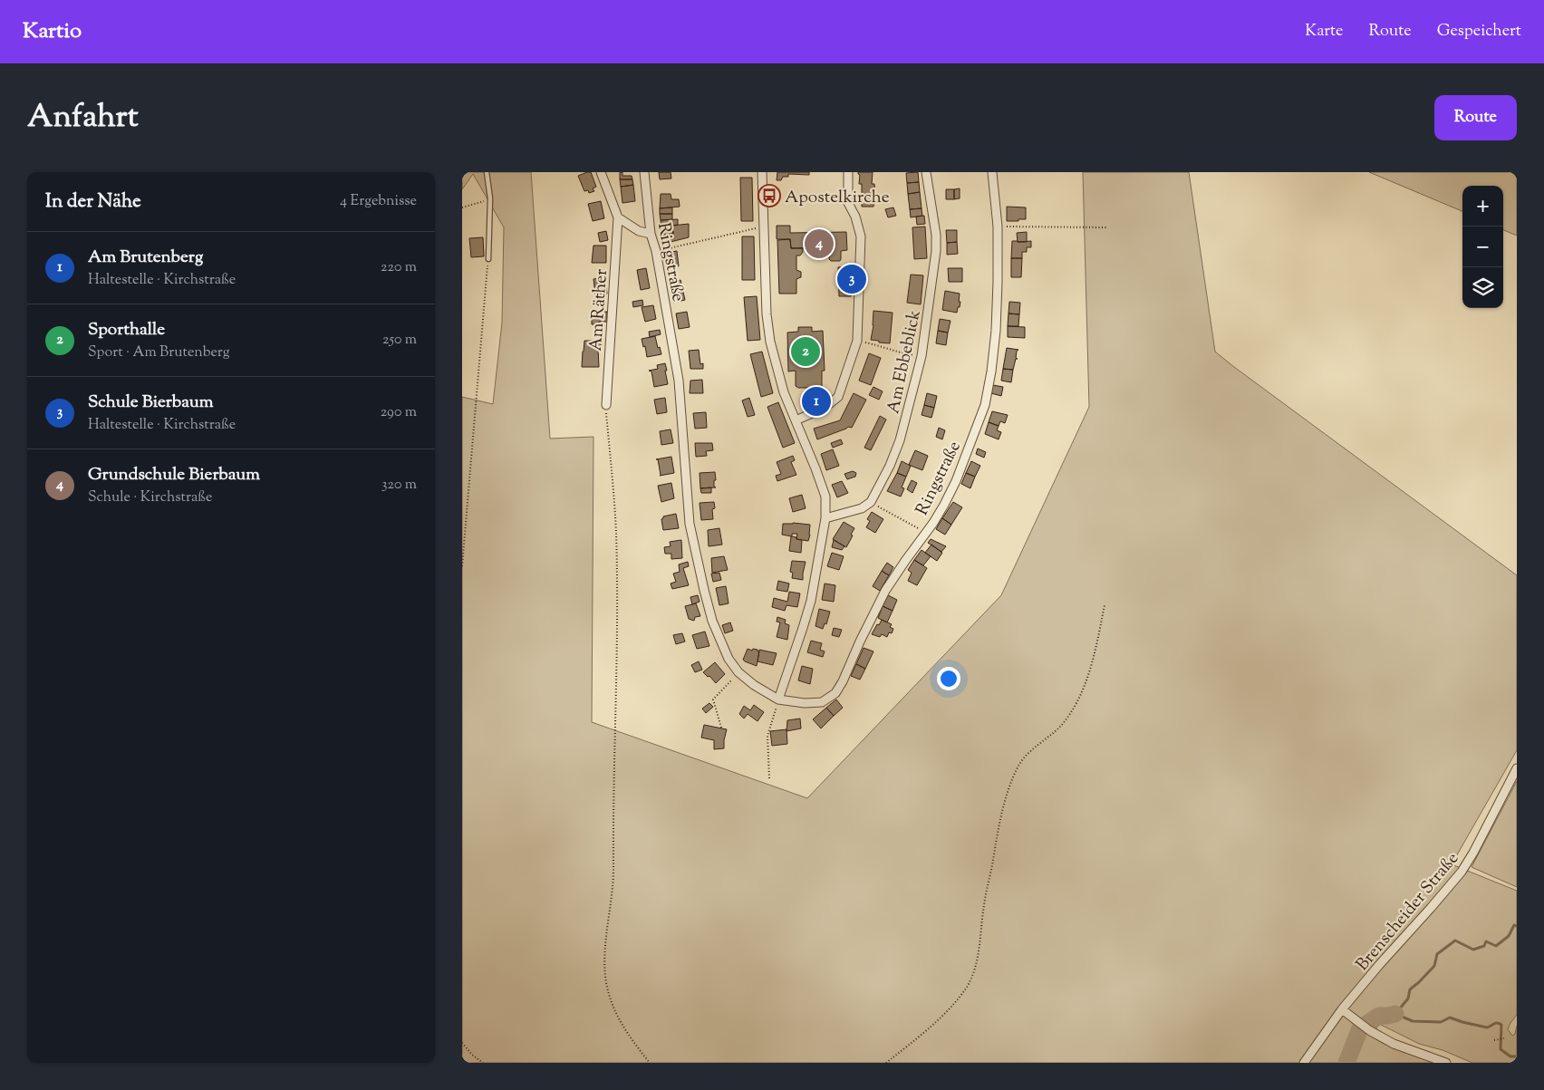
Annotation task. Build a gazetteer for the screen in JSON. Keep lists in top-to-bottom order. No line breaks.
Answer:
{"streets":{"street":["Ringstraße","Am Räther","Am Ebbeblick","Brenscheider Straße"]},"places":{"bus stop":["Apostelkirche"]},"page":{"header":"Kartio","nav":["Karte","Route","Gespeichert"],"title":"Anfahrt","buttons":"Route","heading":["In der Nähe","4 Ergebnisse"],"map_buttons":["+","−"],"pins":["4","3","2","1"],"list":[{"mark":"1","name":"Am Brutenberg","note":"Haltestelle · Kirchstraße","value":"220 m"},{"mark":"2","name":"Sporthalle","note":"Sport · Am Brutenberg","value":"250 m"},{"mark":"3","name":"Schule Bierbaum","note":"Haltestelle · Kirchstraße","value":"290 m"},{"mark":"4","name":"Grundschule Bierbaum","note":"Schule · Kirchstraße","value":"320 m"}]}}
